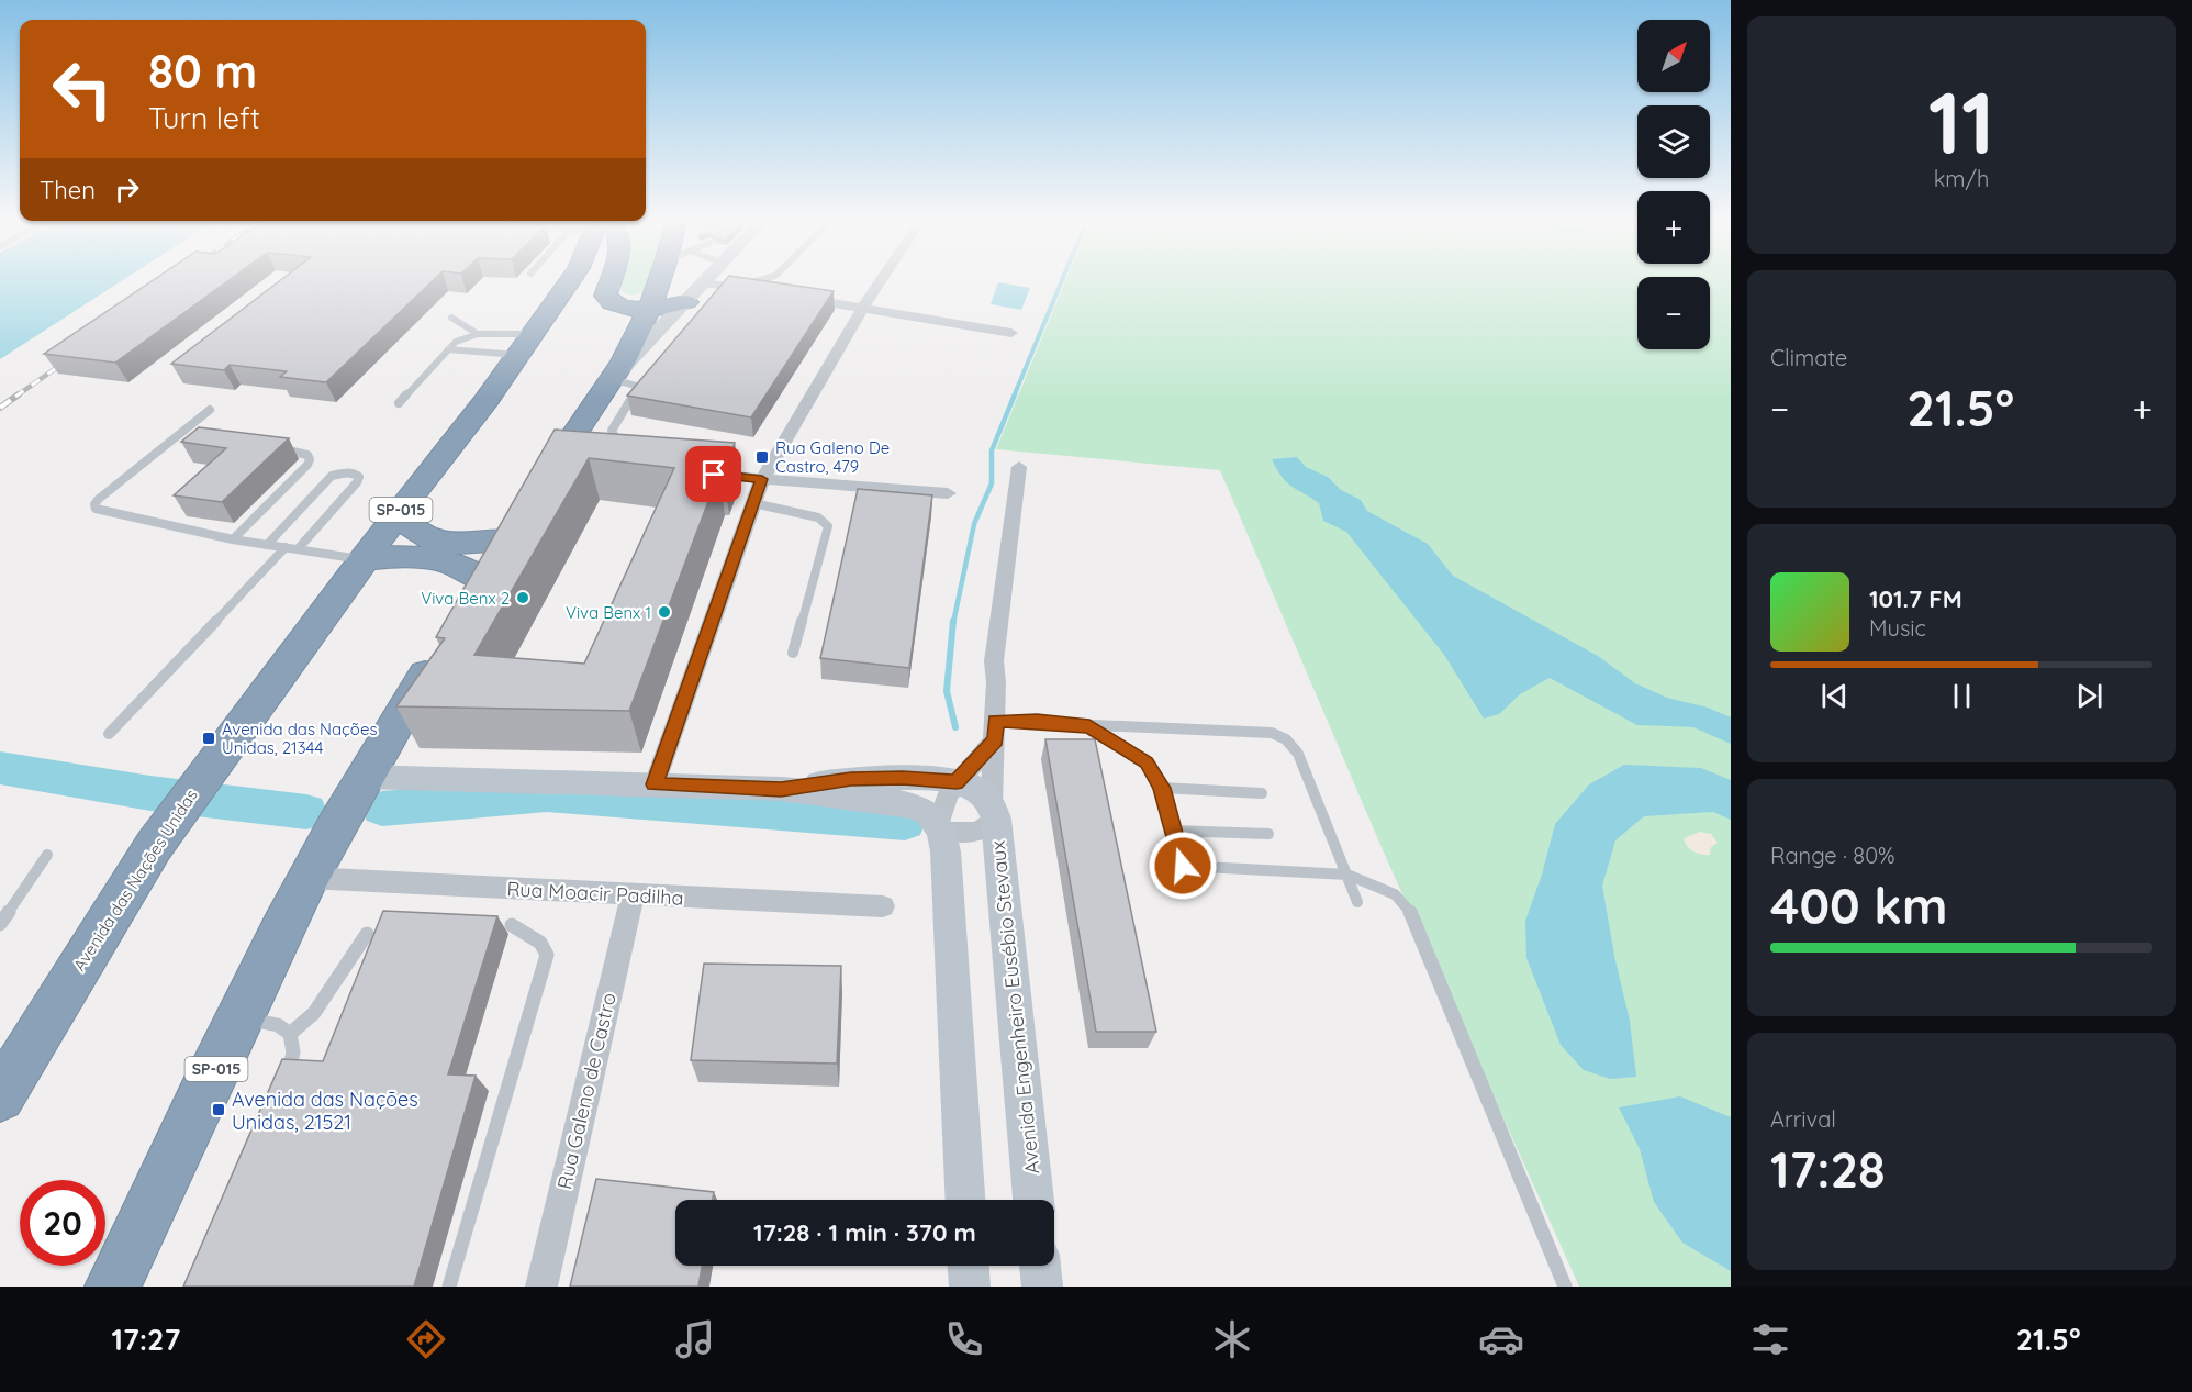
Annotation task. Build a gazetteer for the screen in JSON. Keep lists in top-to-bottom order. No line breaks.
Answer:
{"streets":{"highway":["SP-015","Avenida das Nações Unidas"],"main road":["Avenida Engenheiro Eusébio Stevaux"],"street":["Rua Moacir Padilha","Rua Galeno de Castro"]},"crossings":[["SP-015","Rua Moacir Padilha"],["Rua Moacir Padilha","Rua Galeno de Castro"]],"places":{"transit":["Rua Galeno De Castro, 479","Avenida das Nações Unidas, 21344","Avenida das Nações Unidas, 21521"],"other":["Viva Benx 2","Viva Benx 1"]},"north":"top right","page":{"tile":[["11","km/h"],"Climate",["Range · 80%","400 km"],["Arrival","17:28"]],"map_buttons":["+","−"],"turn":["80 m","Turn left"],"then":"Then","heat":["−","21.5°","+"],"song":["101.7 FM","Music"],"limit":"20","trip":"17:28 · 1 min · 370 m","tabs":["17:27","21.5°"]}}
